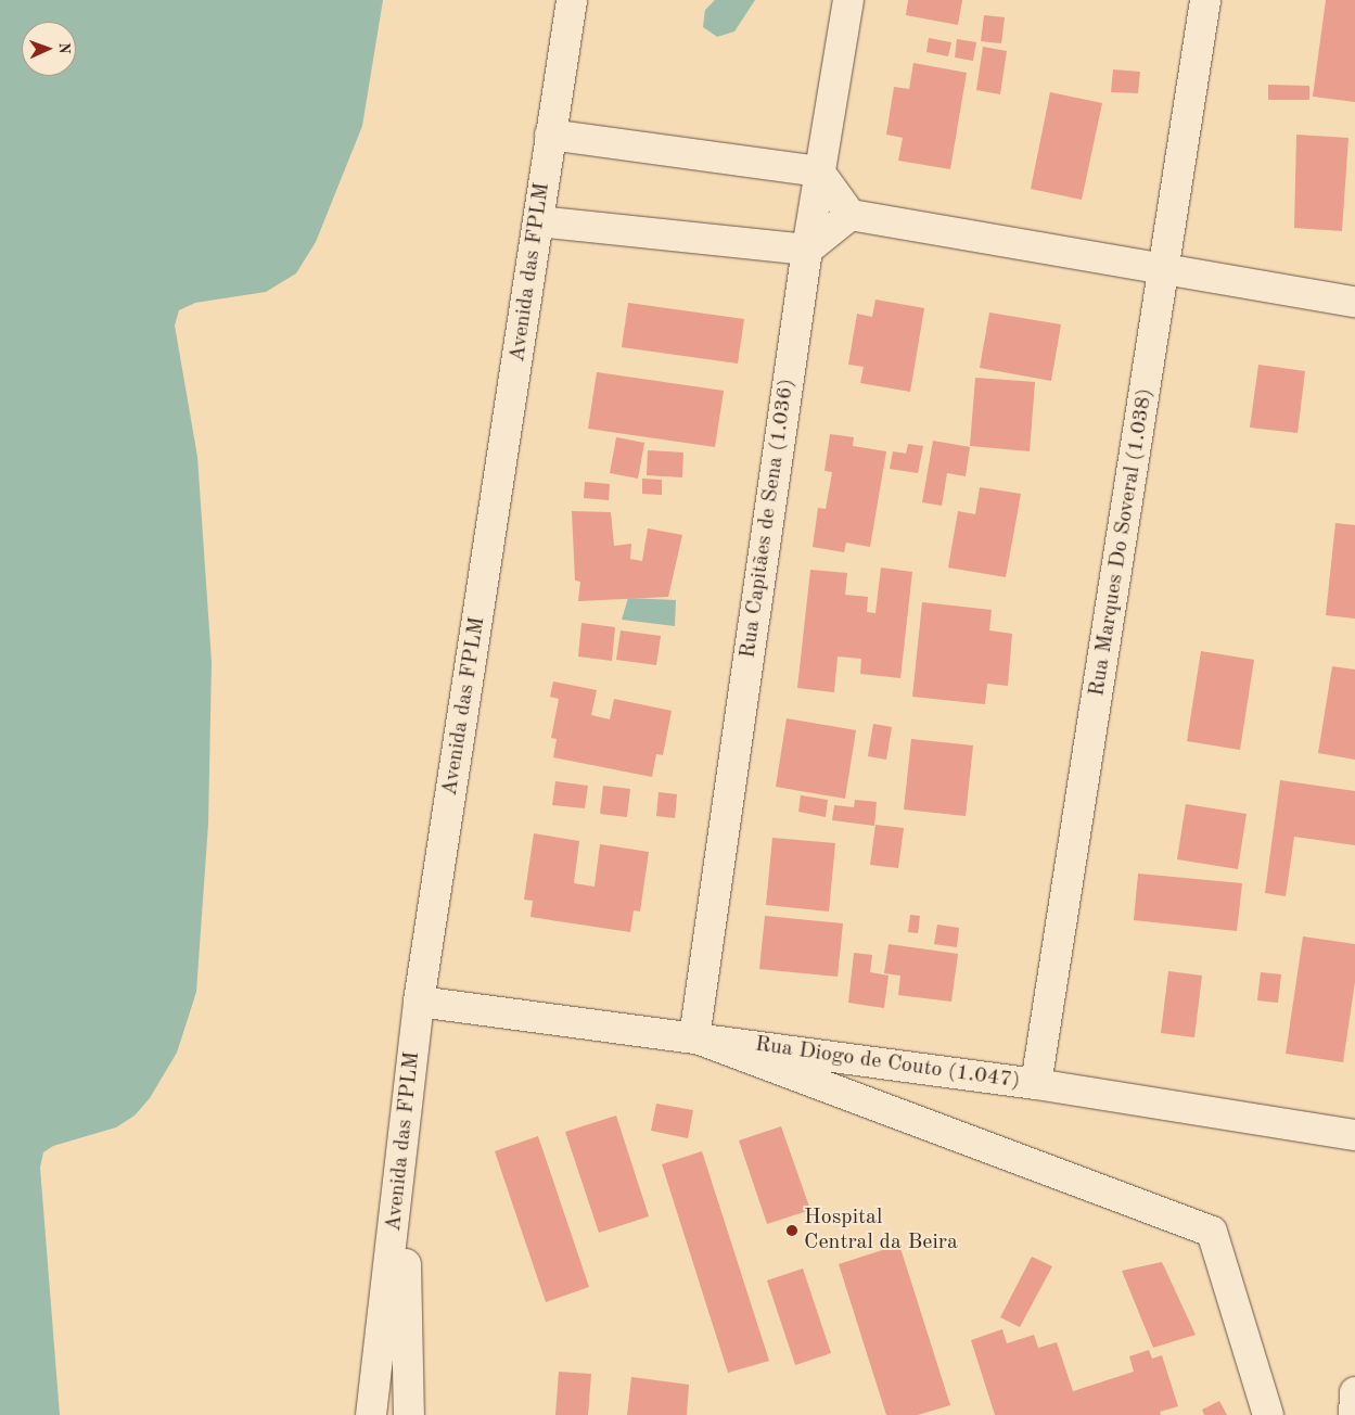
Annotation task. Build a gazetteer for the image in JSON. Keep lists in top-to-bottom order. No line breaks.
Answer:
{"streets":{"street":["Avenida das FPLM","Rua Capitães de Sena (1.036)","Rua Marques Do Soveral (1.038)","Rua Diogo de Couto (1.047)"]},"crossings":[["Avenida das FPLM","Rua Diogo de Couto (1.047)"],["Rua Capitães de Sena (1.036)","Rua Diogo de Couto (1.047)"],["Rua Marques Do Soveral (1.038)","Rua Diogo de Couto (1.047)"]],"places":["Hospital Central da Beira"],"north":"right"}
